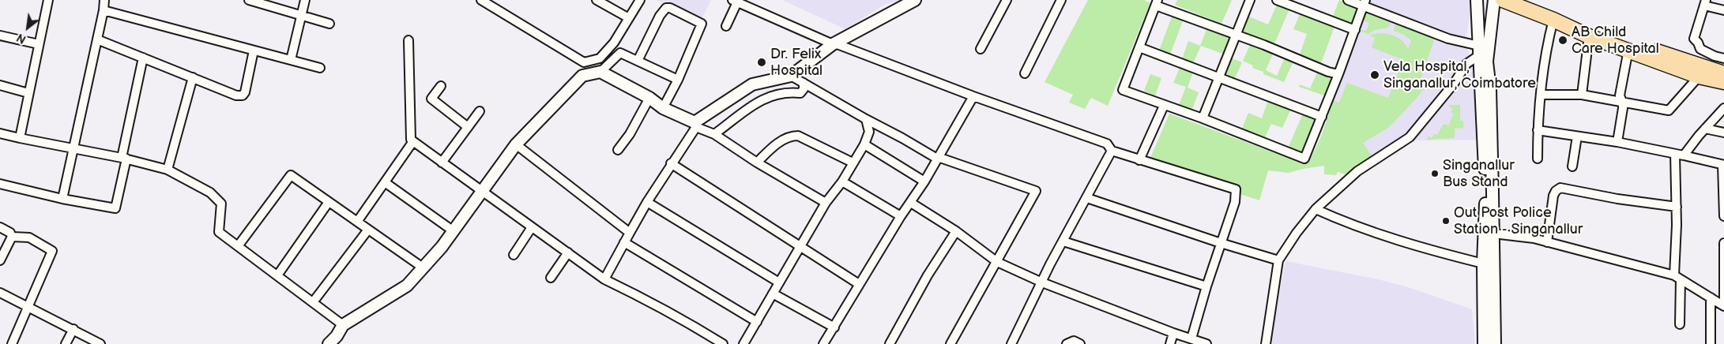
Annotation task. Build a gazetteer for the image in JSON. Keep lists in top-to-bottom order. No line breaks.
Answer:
{"places":["AB Child Care Hospital","Dr. Felix Hospital","Vela Hospital, Singanallur, Coimbatore","Singanallur Bus Stand","Out Post Police Station - Singanallur"],"north":"bottom left"}
